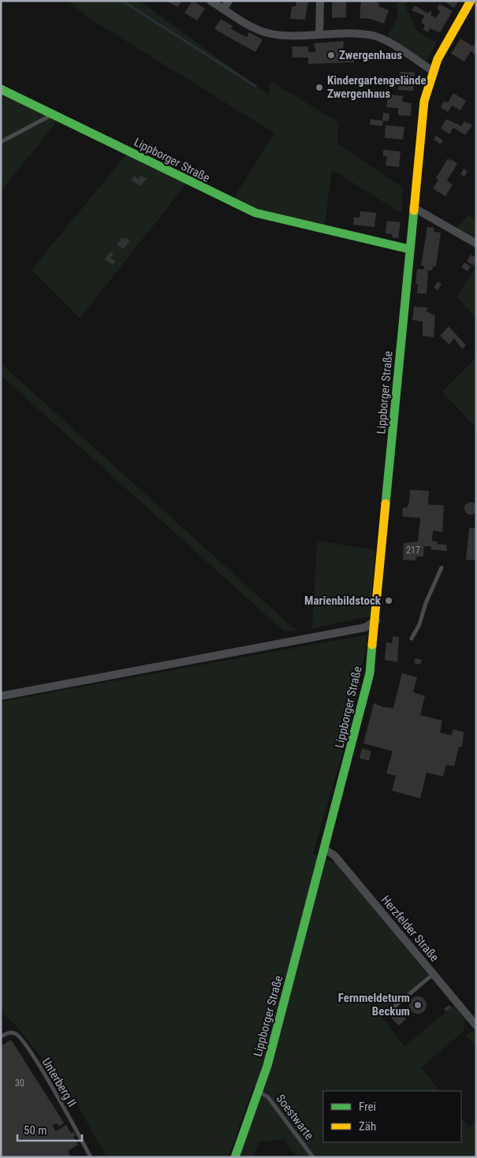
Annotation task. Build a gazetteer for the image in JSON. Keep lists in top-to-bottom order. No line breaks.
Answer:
{"streets":{"street":["Lippborger Straße","Herzfelder Straße"],"lane":["Unterberg II","Soestwarte"]},"crossings":[["Lippborger Straße","Herzfelder Straße"],["Lippborger Straße","Soestwarte"]],"places":["Zwergenhaus","Kindergartengelände Zwergenhaus","Marienbildstock","Fernmeldeturm Beckum"],"house_numbers":["217","30"],"legend":["Frei","Zäh"],"scale_bar":"50 m"}
